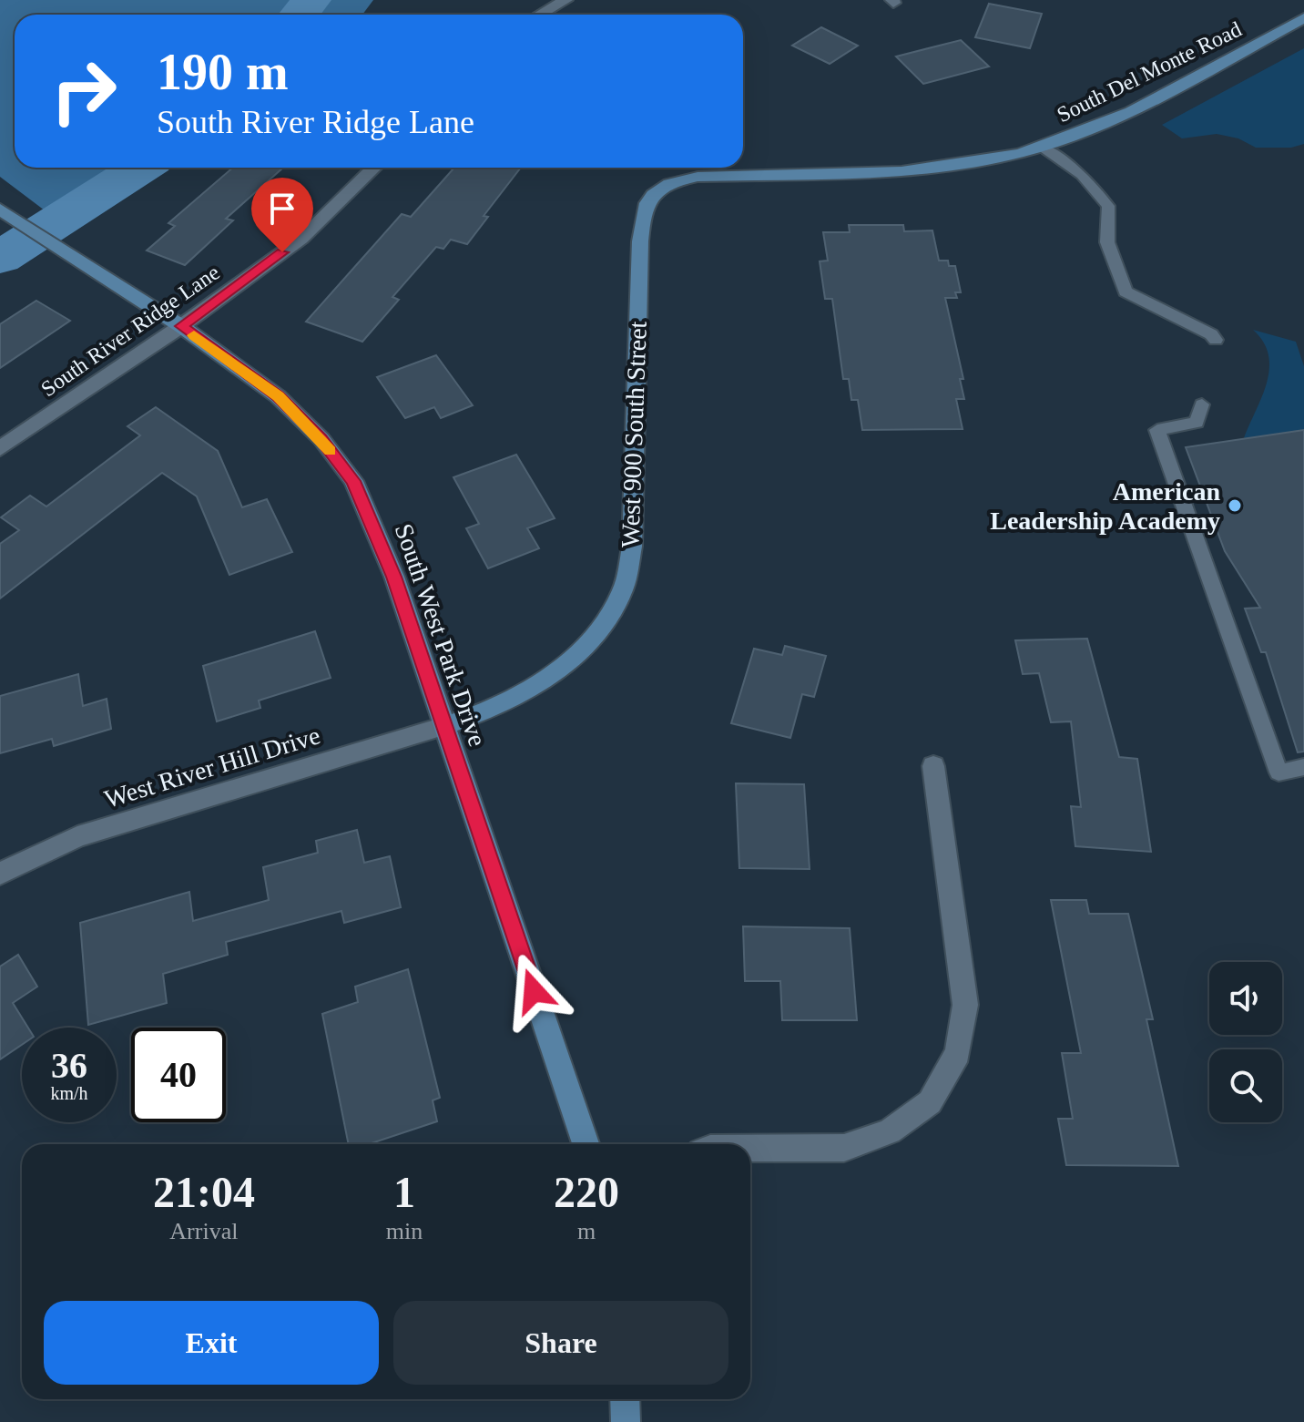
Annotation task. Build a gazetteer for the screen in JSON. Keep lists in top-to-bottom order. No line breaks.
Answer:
{"streets":{"street":["South Del Monte Road","South River Ridge Lane","West 900 South Street","South West Park Drive","West River Hill Drive"]},"crossings":[["South Del Monte Road","West 900 South Street"],["South River Ridge Lane","South West Park Drive"],["West 900 South Street","South West Park Drive"],["West 900 South Street","West River Hill Drive"],["South West Park Drive","West River Hill Drive"]],"places":["American Leadership Academy"],"page":{"turn":["190 m","South River Ridge Lane"],"speed":"36 km/h","limit":"40","eta":["21:04","Arrival","1","min","220","m"],"buttons":["Exit","Share"]}}
